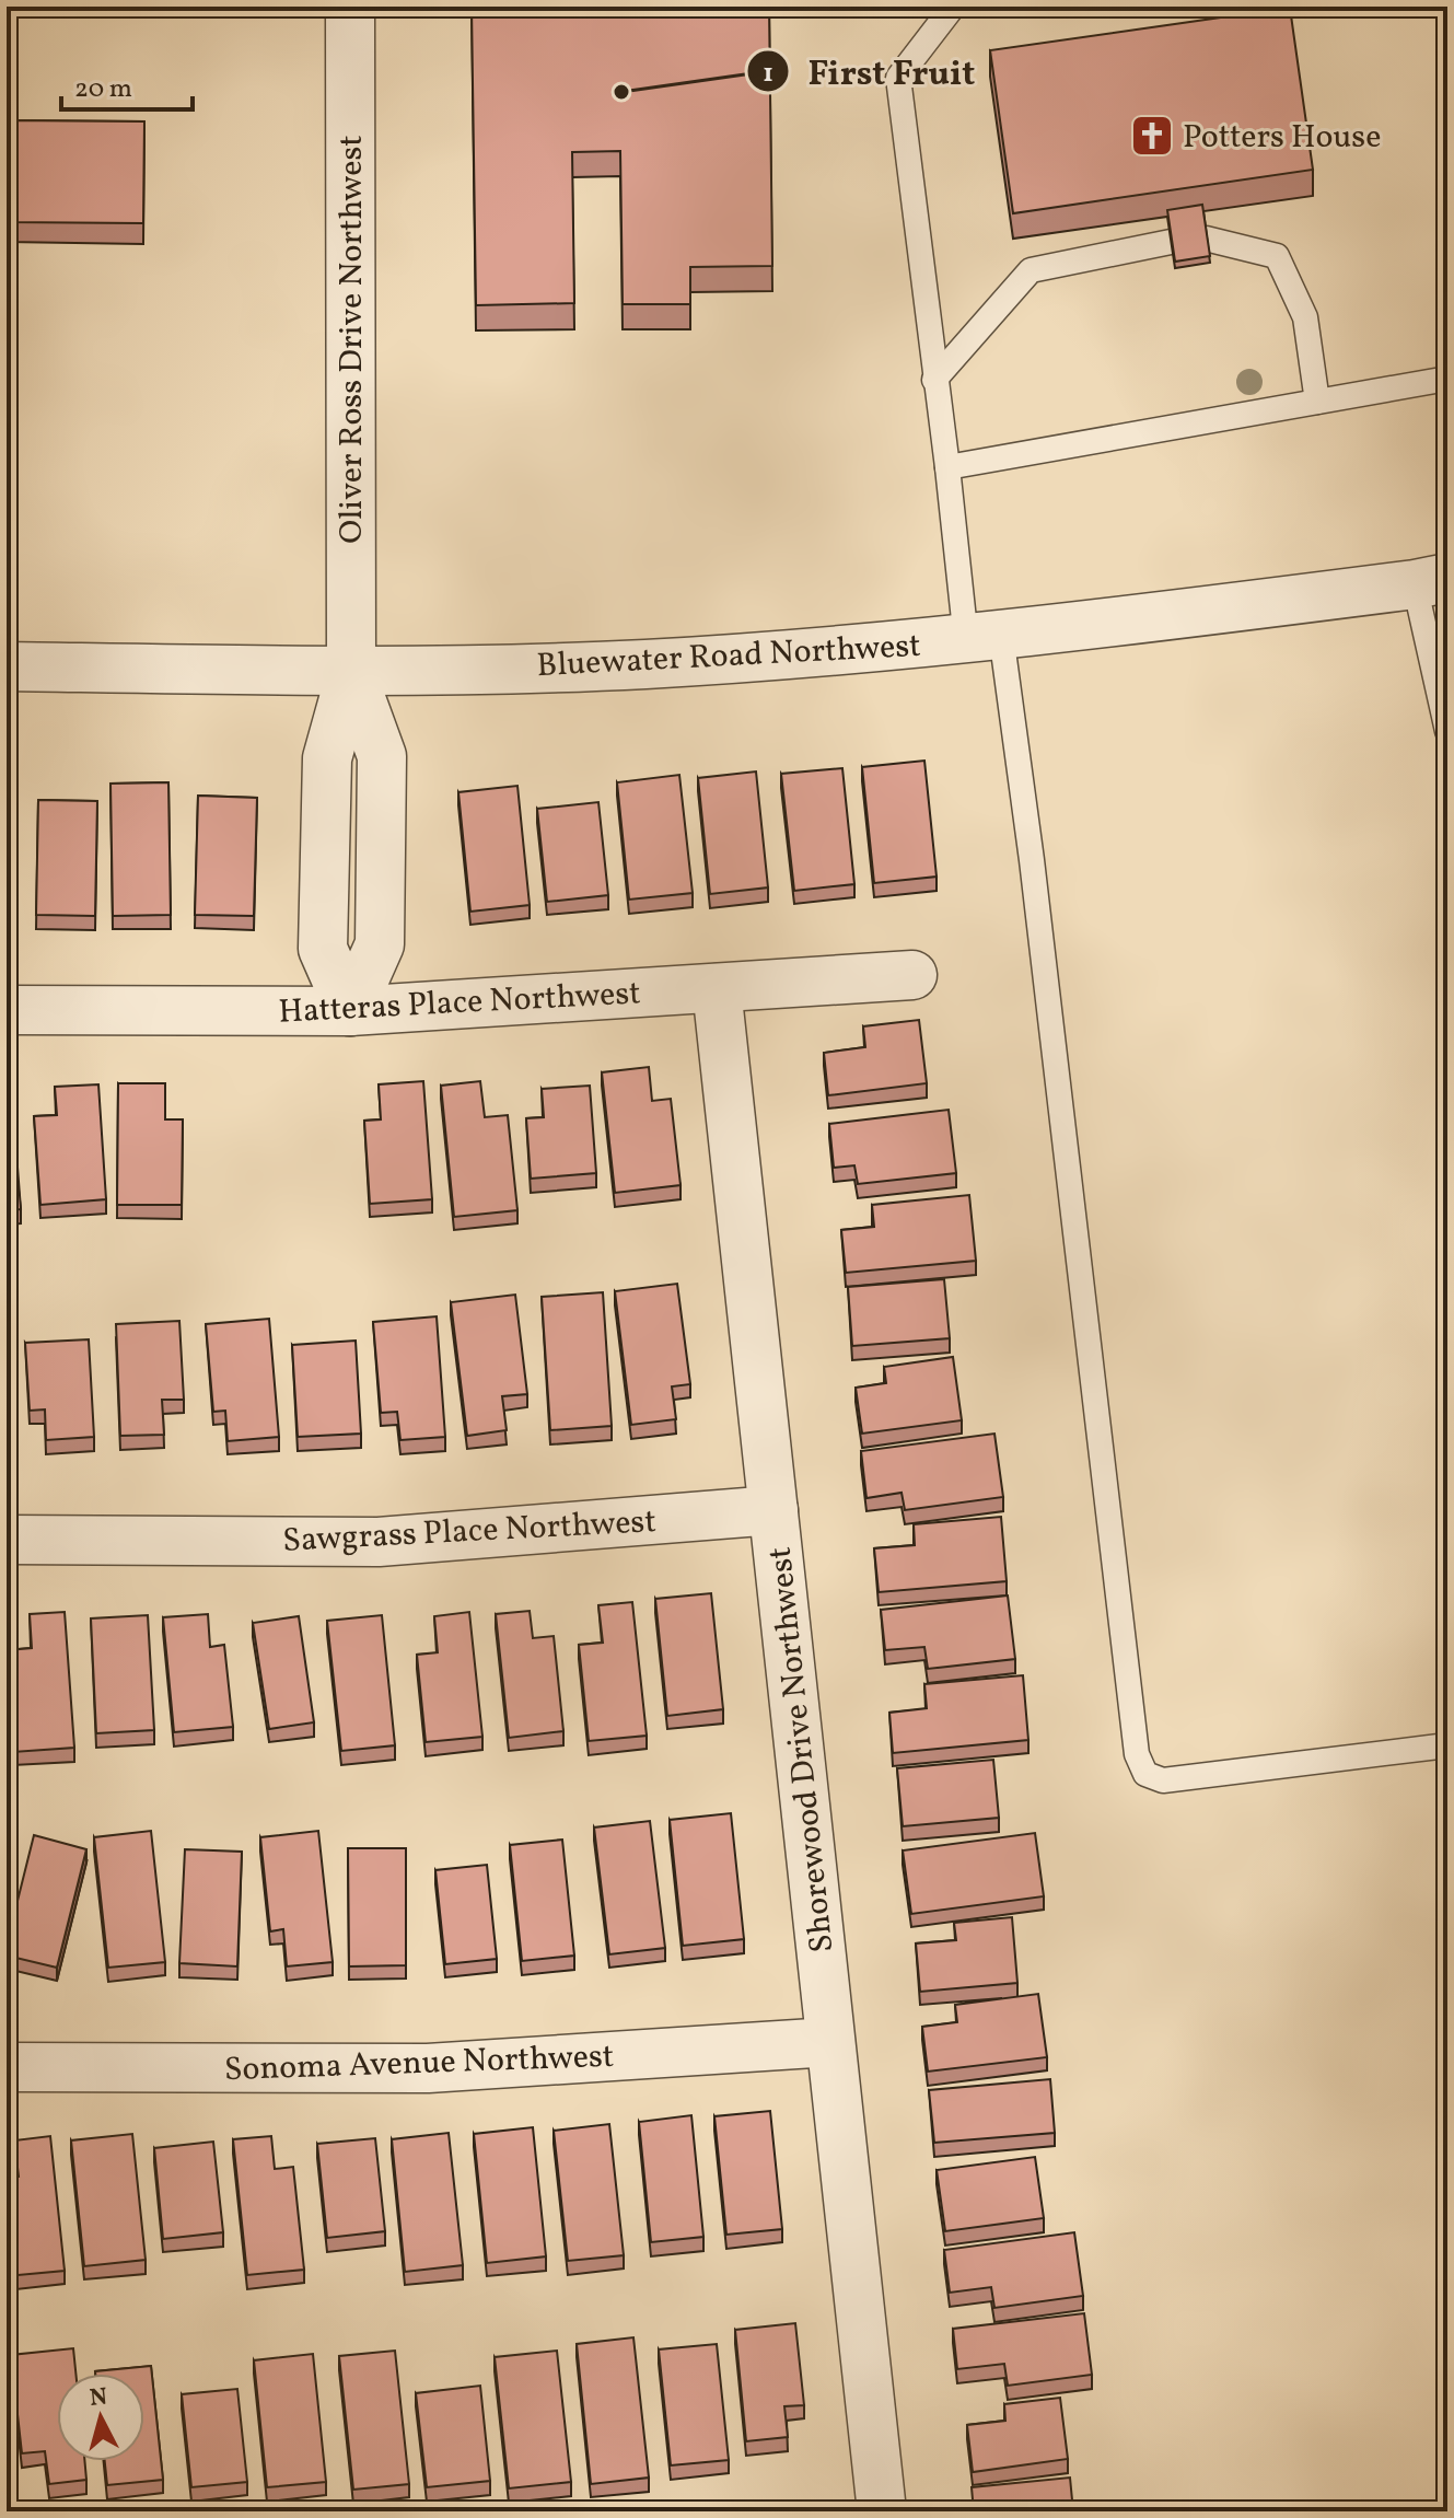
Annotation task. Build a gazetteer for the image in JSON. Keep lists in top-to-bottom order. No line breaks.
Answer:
{"streets":{"street":["Oliver Ross Drive Northwest","Bluewater Road Northwest","Hatteras Place Northwest","Sawgrass Place Northwest","Shorewood Drive Northwest","Sonoma Avenue Northwest"]},"crossings":[["Oliver Ross Drive Northwest","Bluewater Road Northwest"],["Oliver Ross Drive Northwest","Hatteras Place Northwest"],["Hatteras Place Northwest","Shorewood Drive Northwest"],["Sawgrass Place Northwest","Shorewood Drive Northwest"],["Shorewood Drive Northwest","Sonoma Avenue Northwest"]],"places":{"other":["First Fruit"],"church":["Potters House"]},"scale_bar":"20 m","north":"top"}
